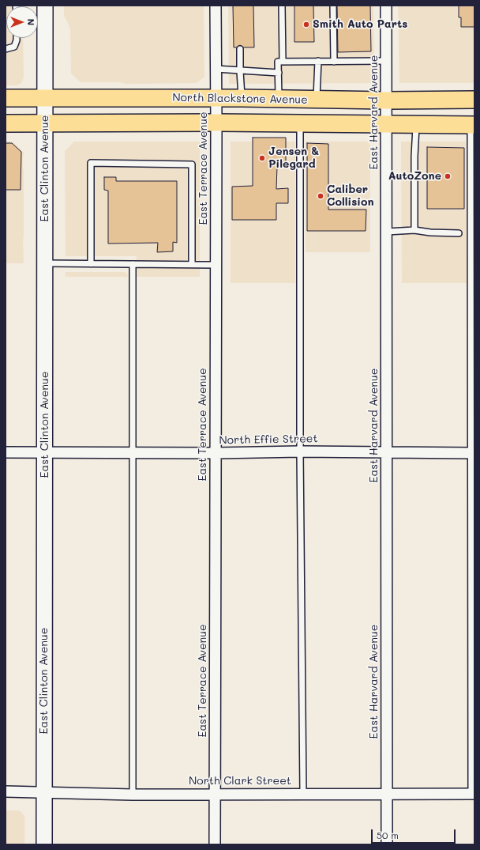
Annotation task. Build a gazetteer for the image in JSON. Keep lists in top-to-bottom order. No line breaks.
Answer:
{"streets":{"main road":["North Blackstone Avenue","East Clinton Avenue"],"street":["East Harvard Avenue","East Terrace Avenue","North Effie Street","North Clark Street"]},"crossings":[["North Blackstone Avenue","East Harvard Avenue"],["North Blackstone Avenue","East Clinton Avenue"],["North Blackstone Avenue","East Terrace Avenue"],["East Harvard Avenue","North Effie Street"],["East Harvard Avenue","North Clark Street"],["East Clinton Avenue","North Effie Street"],["East Clinton Avenue","North Clark Street"],["East Terrace Avenue","North Effie Street"],["East Terrace Avenue","North Clark Street"]],"places":["Smith Auto Parts","Jensen & Pilegard","AutoZone","Caliber Collision"],"scale_bar":"50 m","north":"right"}
